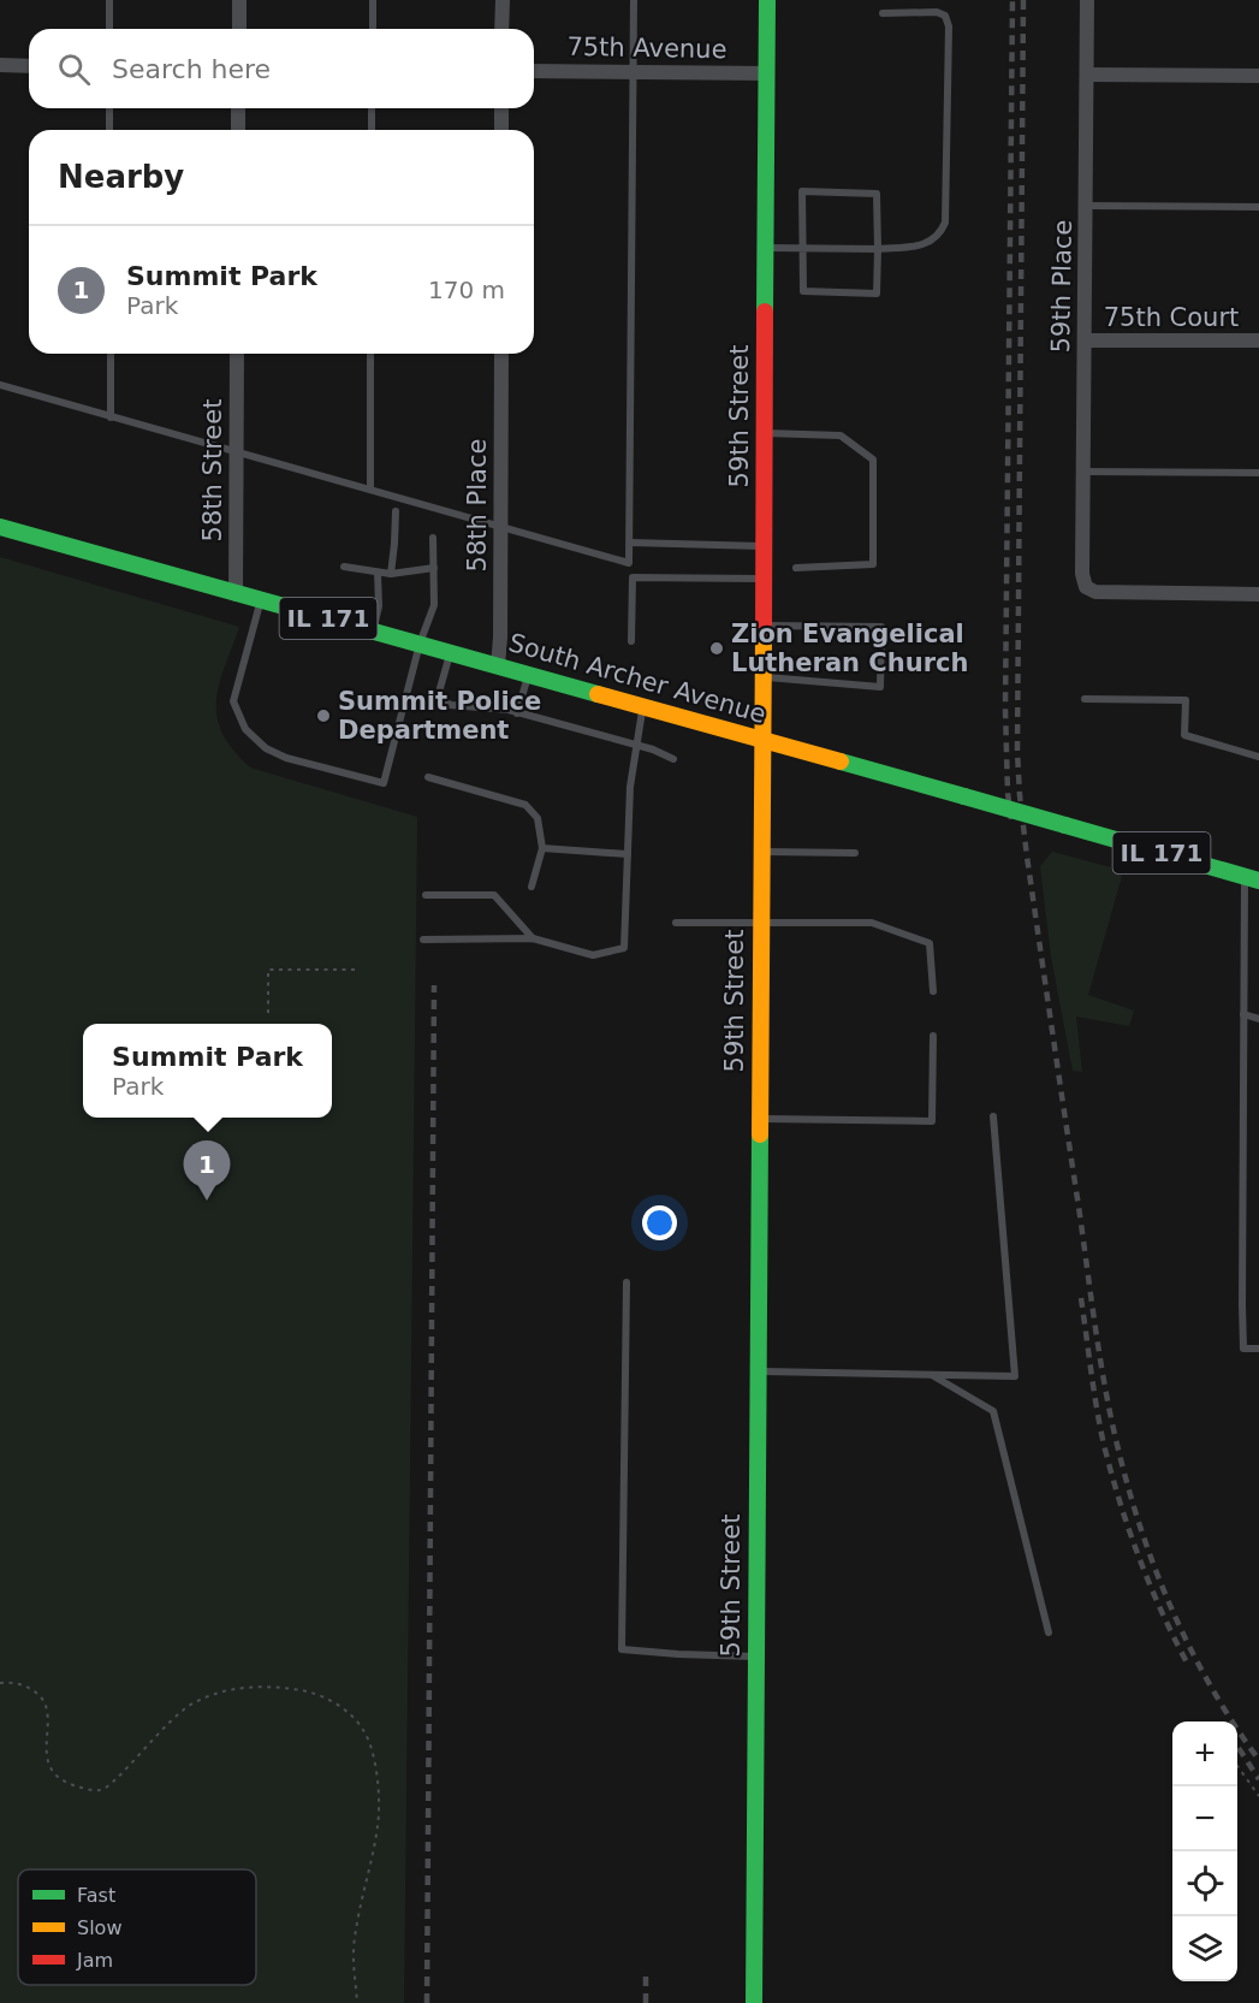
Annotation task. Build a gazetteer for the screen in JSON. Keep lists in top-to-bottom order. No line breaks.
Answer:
{"streets":{"street":["75th Avenue","59th Place","75th Court","59th Street","58th Street","58th Place","IL 171","South Archer Avenue"]},"crossings":[["75th Avenue","59th Street"],["59th Place","75th Court"],["59th Street","South Archer Avenue"],["58th Street","South Archer Avenue"],["58th Place","South Archer Avenue"]],"places":["Zion Evangelical Lutheran Church","Summit Police Department"],"legend":["Fast","Slow","Jam"],"page":{"search":"Search here","heading":"Nearby","list":[{"mark":"1","name":"Summit Park","note":"Park","value":"170 m"}],"popup":["Summit Park","Park"],"pins":"1","map_buttons":["+","−"]}}
